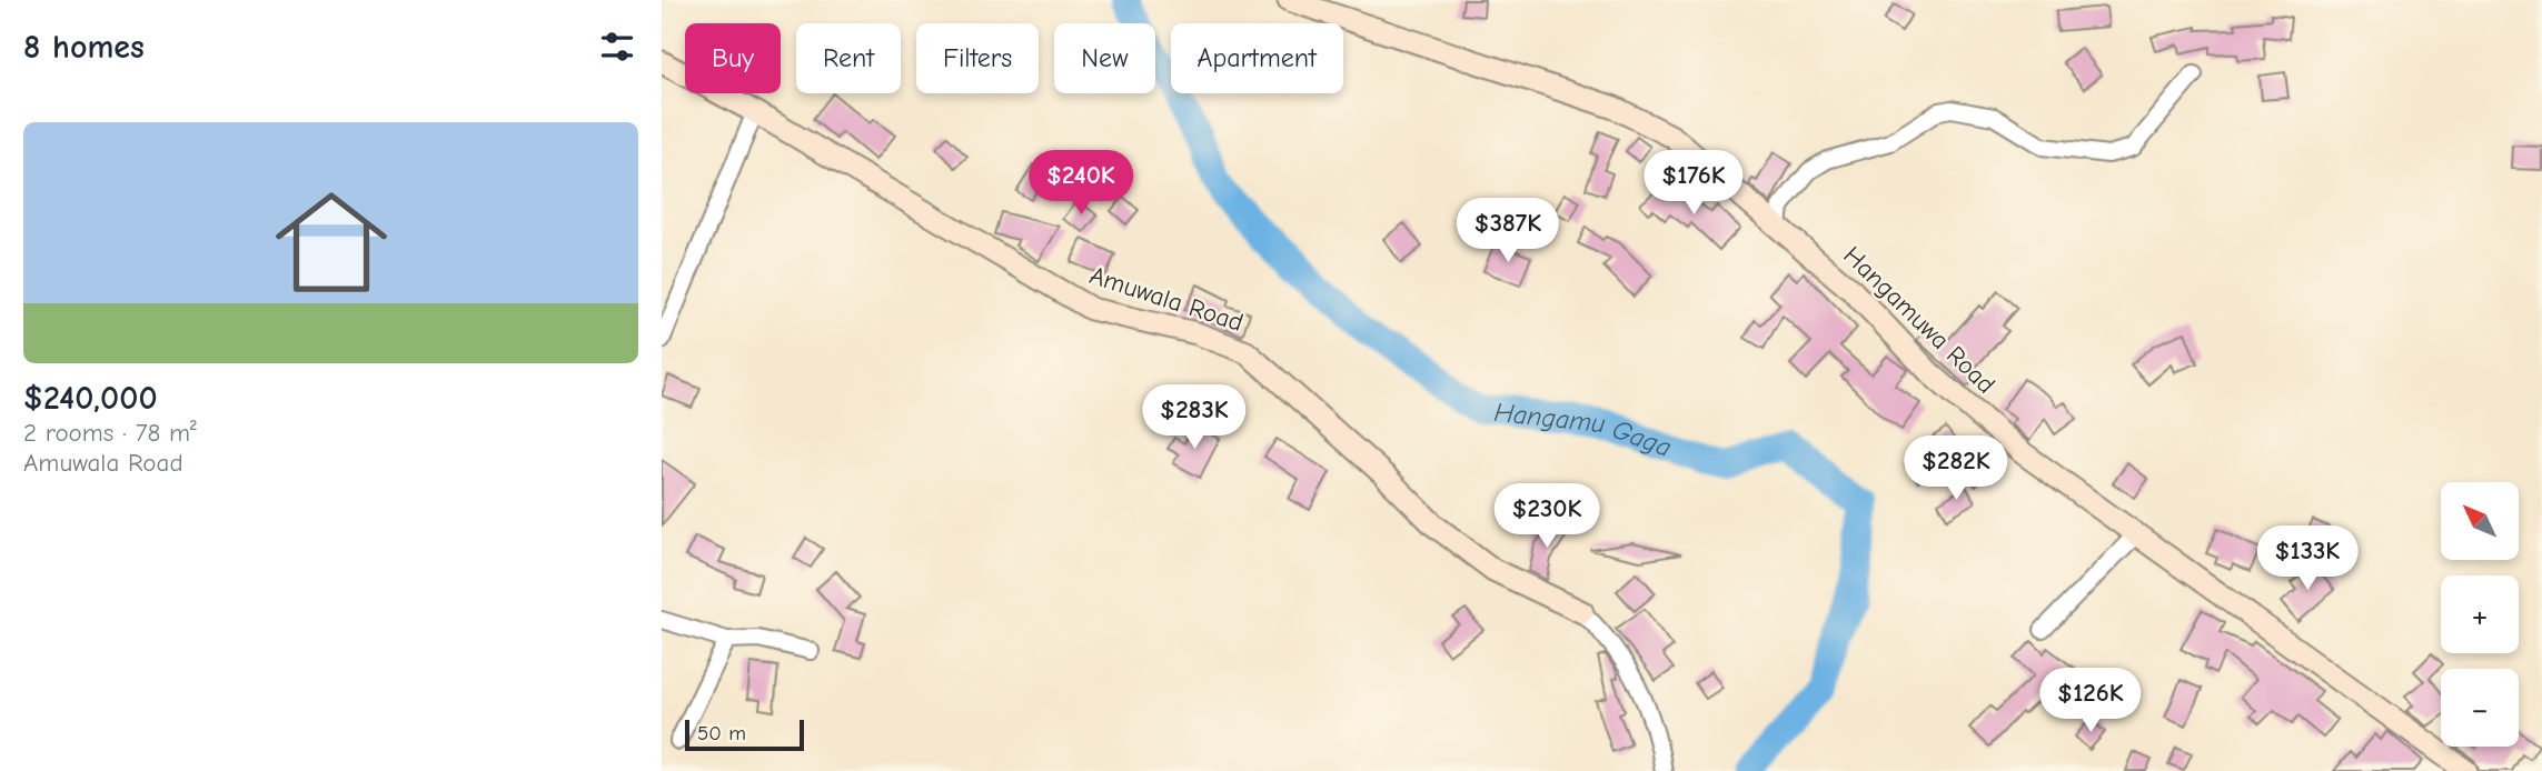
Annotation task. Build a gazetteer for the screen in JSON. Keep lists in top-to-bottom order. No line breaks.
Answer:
{"streets":{"street":["Amuwala Road","Hangamuwa Road"]},"water":["Hangamu Gaga"],"scale_bar":"50 m","north":"top left","page":{"heading":"8 homes","chip":["Buy","Rent","Filters","New","Apartment"],"list":[{"name":"$240,000","note":"2 rooms · 78 m² · Amuwala Road"}],"price":["$240K","$176K","$387K","$283K","$282K","$230K","$133K","$126K"],"map_buttons":["+","−"],"scale":"50 m"}}
